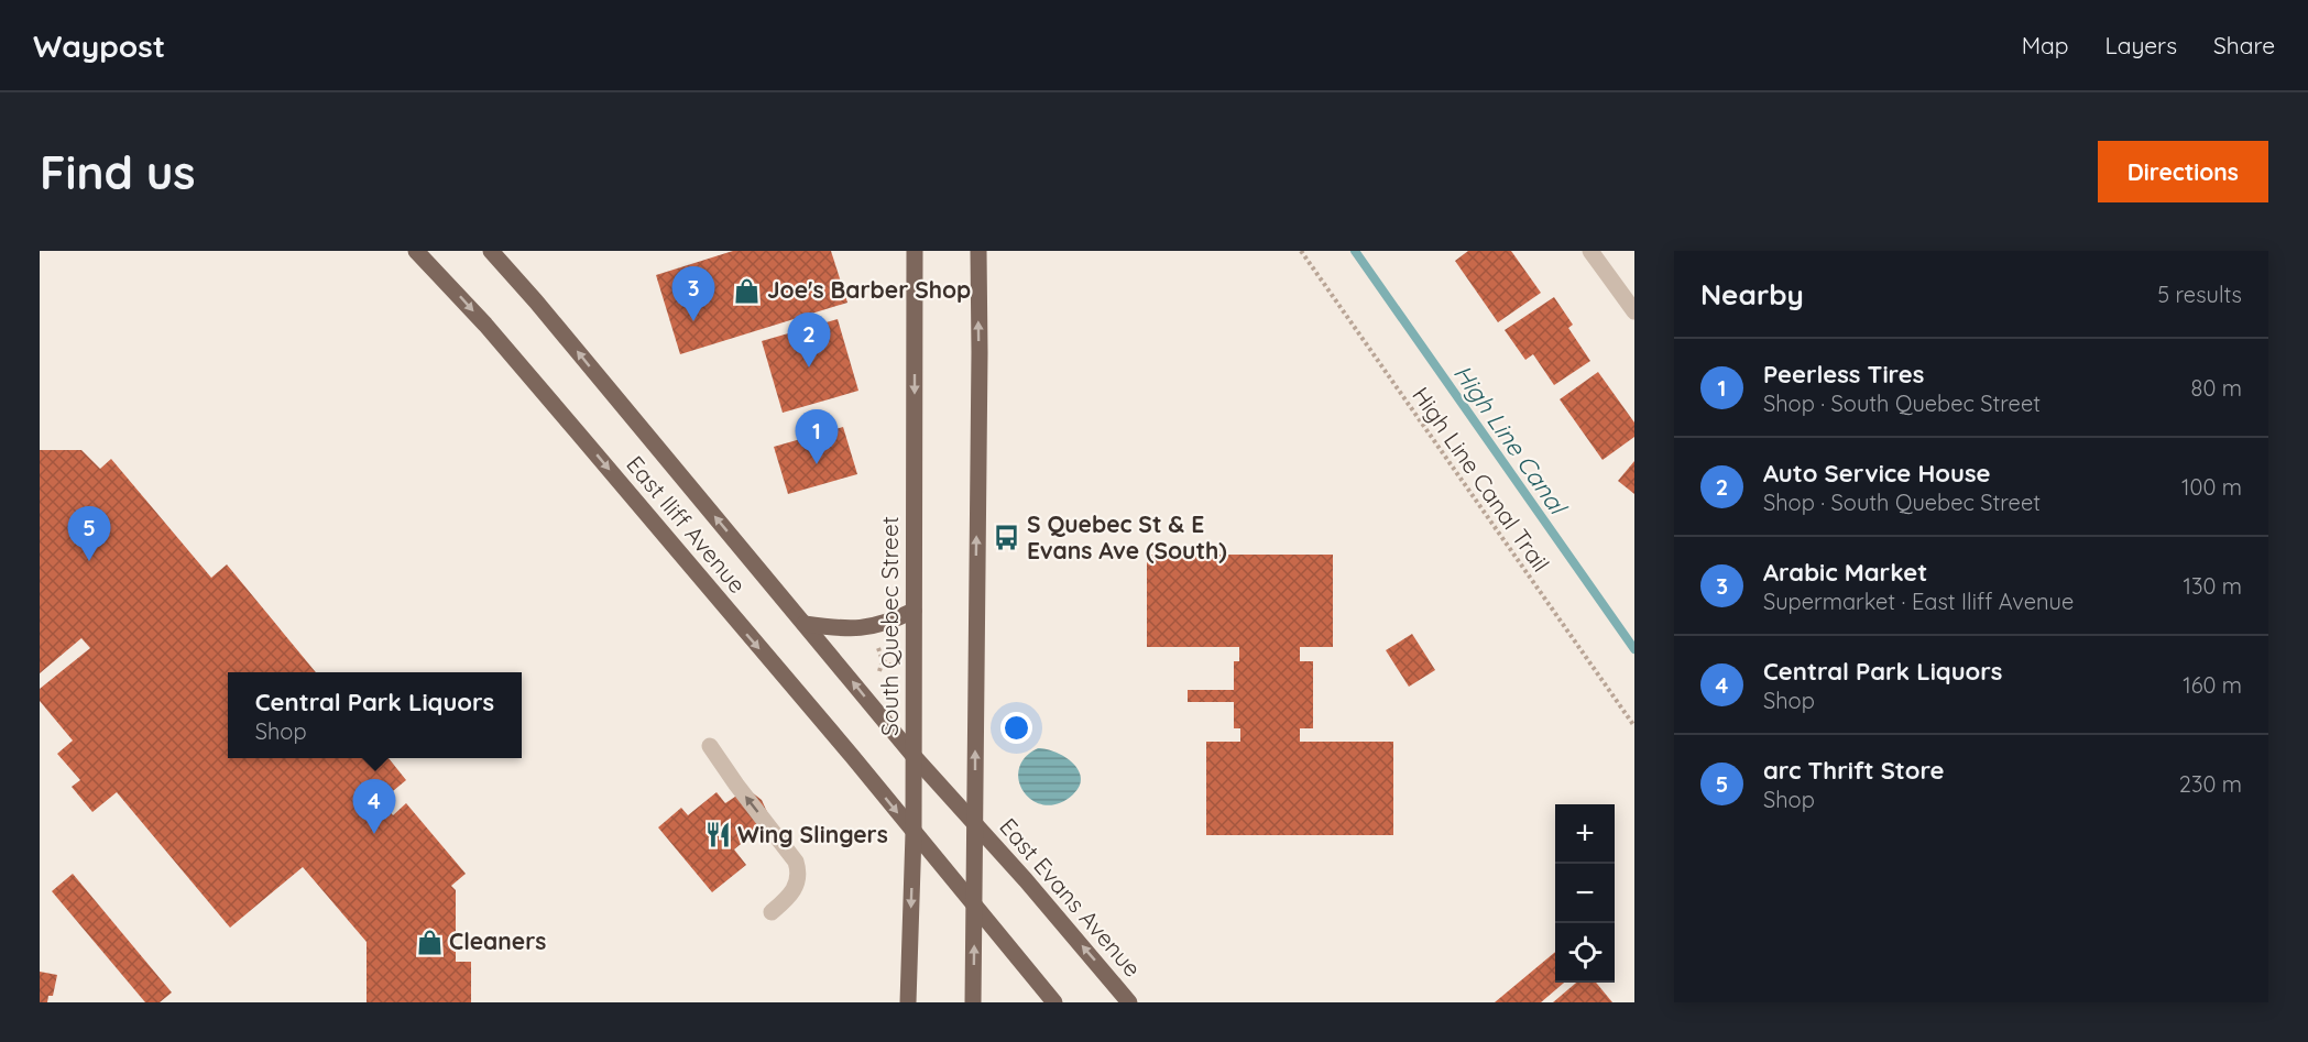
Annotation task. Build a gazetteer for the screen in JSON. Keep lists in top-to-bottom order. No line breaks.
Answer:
{"streets":{"main road":["East Iliff Avenue","South Quebec Street","East Evans Avenue"],"path":["High Line Canal Trail"]},"crossings":[["East Iliff Avenue","South Quebec Street"],["East Iliff Avenue","East Evans Avenue"]],"water":["High Line Canal"],"places":{"shop":["Joe's Barber Shop","Cleaners"],"bus stop":["S Quebec St & E Evans Ave (South)"],"restaurant":["Wing Slingers"]},"page":{"header":"Waypost","nav":["Map","Layers","Share"],"buttons":"Directions","title":"Find us","heading":["Nearby","5 results"],"pins":["3","2","1","5","4"],"list":[{"mark":"1","name":"Peerless Tires","note":"Shop · South Quebec Street","value":"80 m"},{"mark":"2","name":"Auto Service House","note":"Shop · South Quebec Street","value":"100 m"},{"mark":"3","name":"Arabic Market","note":"Supermarket · East Iliff Avenue","value":"130 m"},{"mark":"4","name":"Central Park Liquors","note":"Shop","value":"160 m"},{"mark":"5","name":"arc Thrift Store","note":"Shop","value":"230 m"}],"popup":["Central Park Liquors","Shop"],"map_buttons":["+","−"]}}
